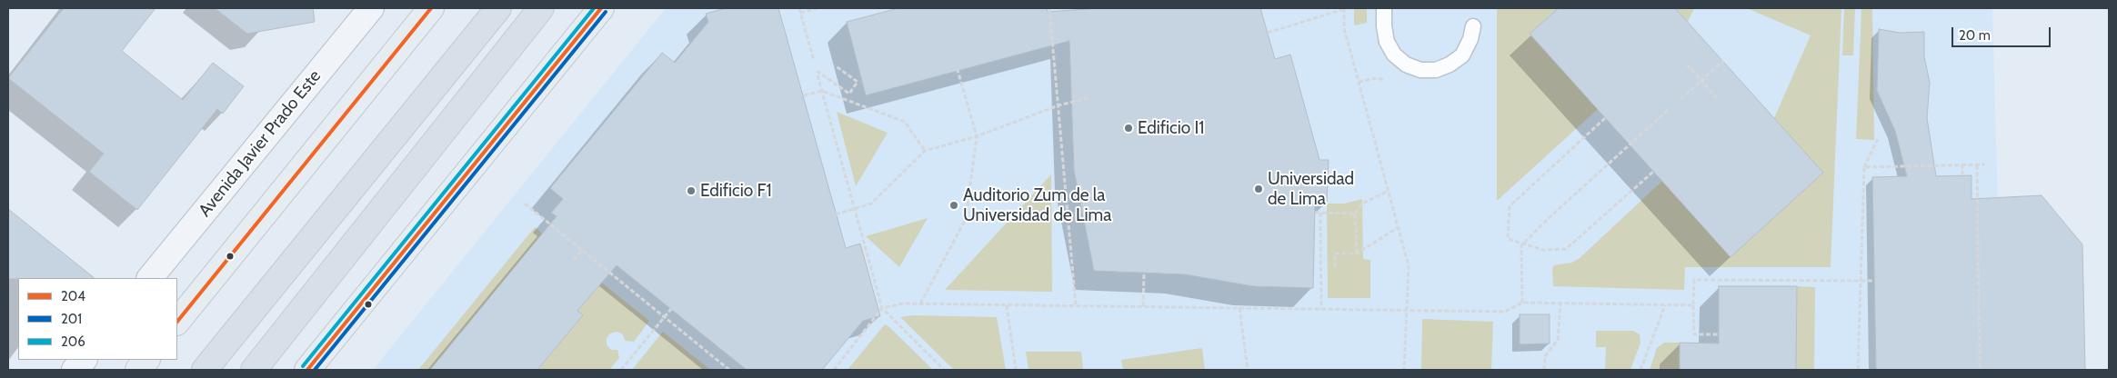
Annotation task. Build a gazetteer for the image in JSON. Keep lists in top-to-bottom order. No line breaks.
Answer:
{"streets":{"main road":["Avenida Javier Prado Este"]},"places":["Edificio I1","Universidad de Lima","Edificio F1","Auditorio Zum de la Universidad de Lima"],"lines":["transit line 204","transit line 206","transit line 201"],"legend":["204","201","206"],"scale_bar":"20 m"}
